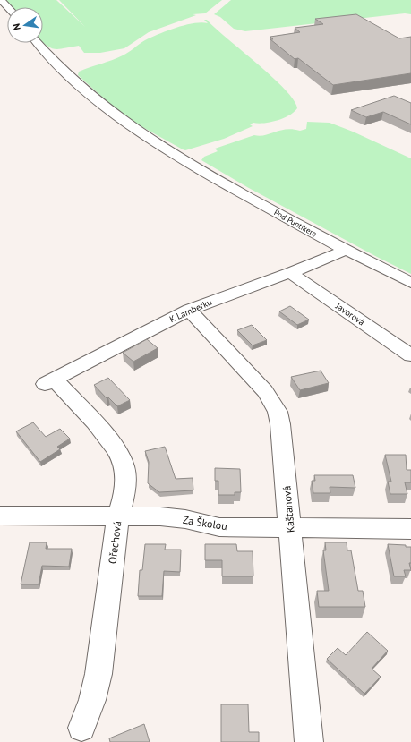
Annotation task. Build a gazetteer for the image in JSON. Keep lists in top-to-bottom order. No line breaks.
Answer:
{"streets":{"street":["Pod Puntíkem","K Lamberku","Javorová","Kaštanová","Za Školou","Ořechová"]},"crossings":[["Pod Puntíkem","K Lamberku"],["K Lamberku","Javorová"],["K Lamberku","Kaštanová"],["K Lamberku","Ořechová"],["Kaštanová","Za Školou"],["Za Školou","Ořechová"]],"north":"left"}
